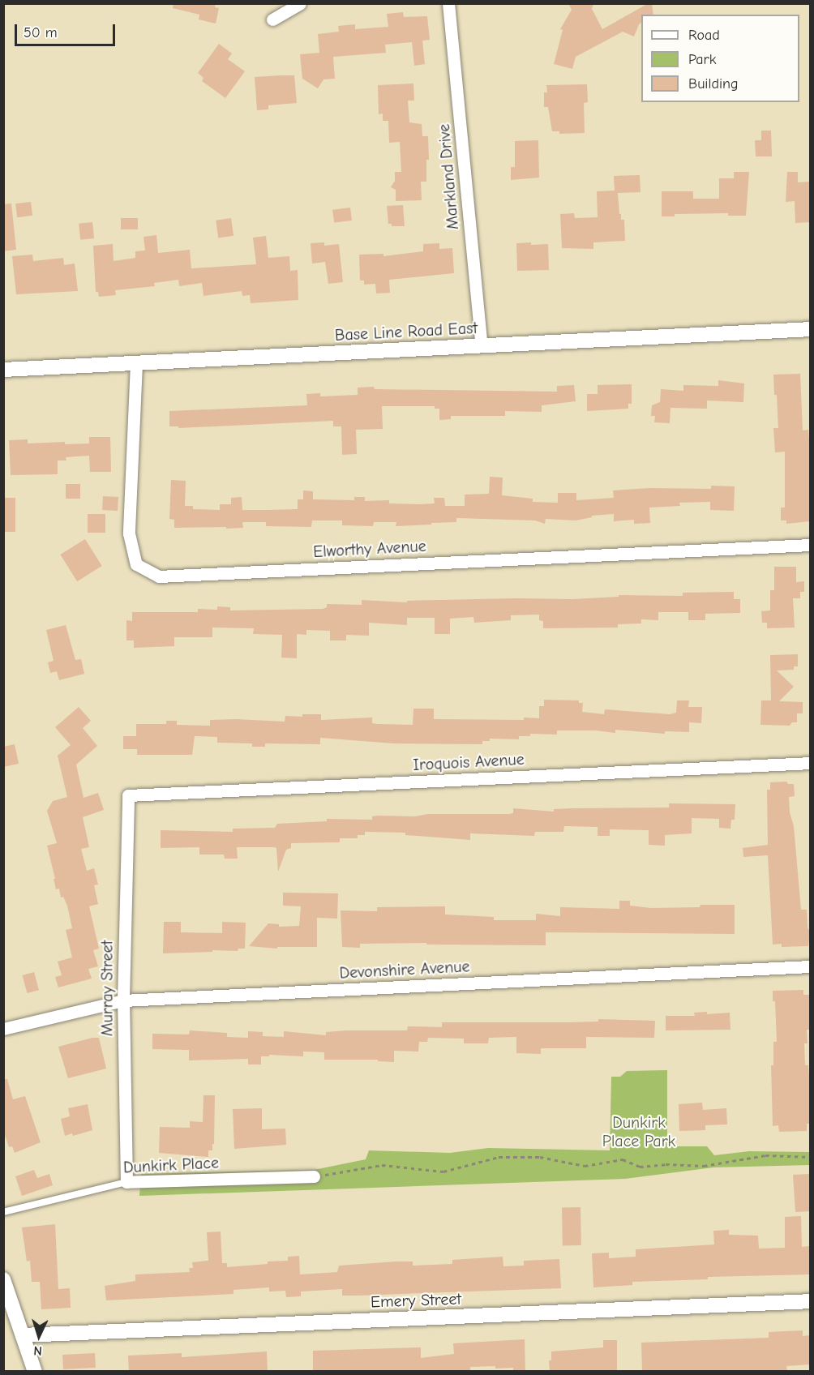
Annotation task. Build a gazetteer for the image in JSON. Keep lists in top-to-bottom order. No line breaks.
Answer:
{"streets":{"street":["Markland Drive","Base Line Road East","Elworthy Avenue","Iroquois Avenue","Devonshire Avenue","Murray Street","Dunkirk Place","Emery Street"]},"crossings":[["Markland Drive","Base Line Road East"],["Base Line Road East","Elworthy Avenue"],["Iroquois Avenue","Murray Street"],["Devonshire Avenue","Murray Street"],["Murray Street","Dunkirk Place"]],"parks":["Dunkirk Place Park"],"legend":["Road","Park","Building"],"scale_bar":"50 m","north":"bottom"}
